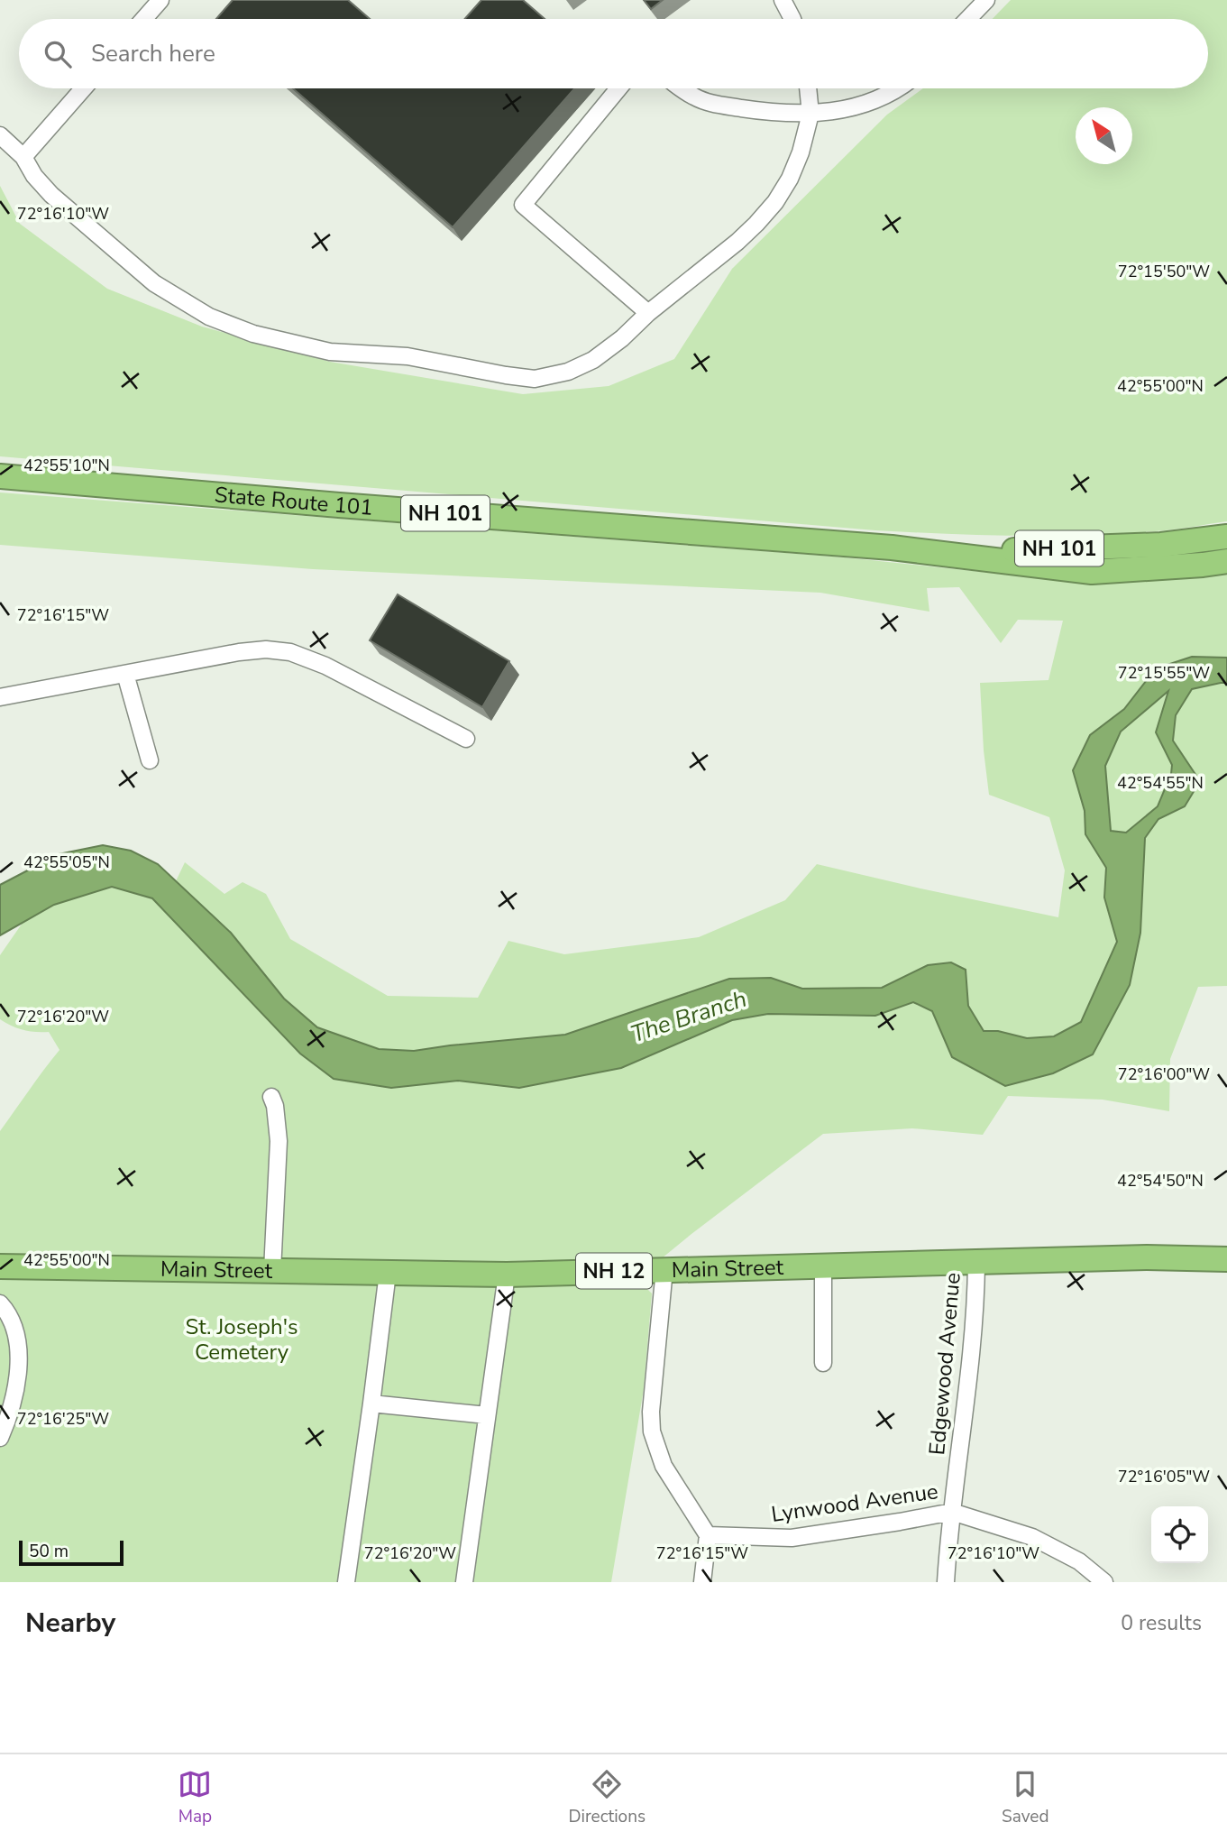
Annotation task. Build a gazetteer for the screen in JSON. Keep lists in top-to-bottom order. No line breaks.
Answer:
{"streets":{"highway":["State Route 101","NH 101","Main Street","NH 12"],"street":["Edgewood Avenue","Lynwood Avenue"]},"crossings":[["Main Street","Edgewood Avenue"],["Edgewood Avenue","Lynwood Avenue"]],"water":["The Branch"],"parks":["St. Joseph's Cemetery"],"scale_bar":"50 m","north":"top left","page":{"search":"Search here","scale":"50 m","heading":["Nearby","0 results"],"nav":["Map","Directions","Saved"]},"coordinates":["72°16'10\"W","72°15'50\"W","42°55'00\"N","42°55'10\"N","72°16'15\"W","72°15'55\"W","42°54'55\"N","42°55'05\"N","72°16'20\"W","72°16'00\"W","42°54'50\"N","72°16'25\"W","72°16'05\"W"]}
